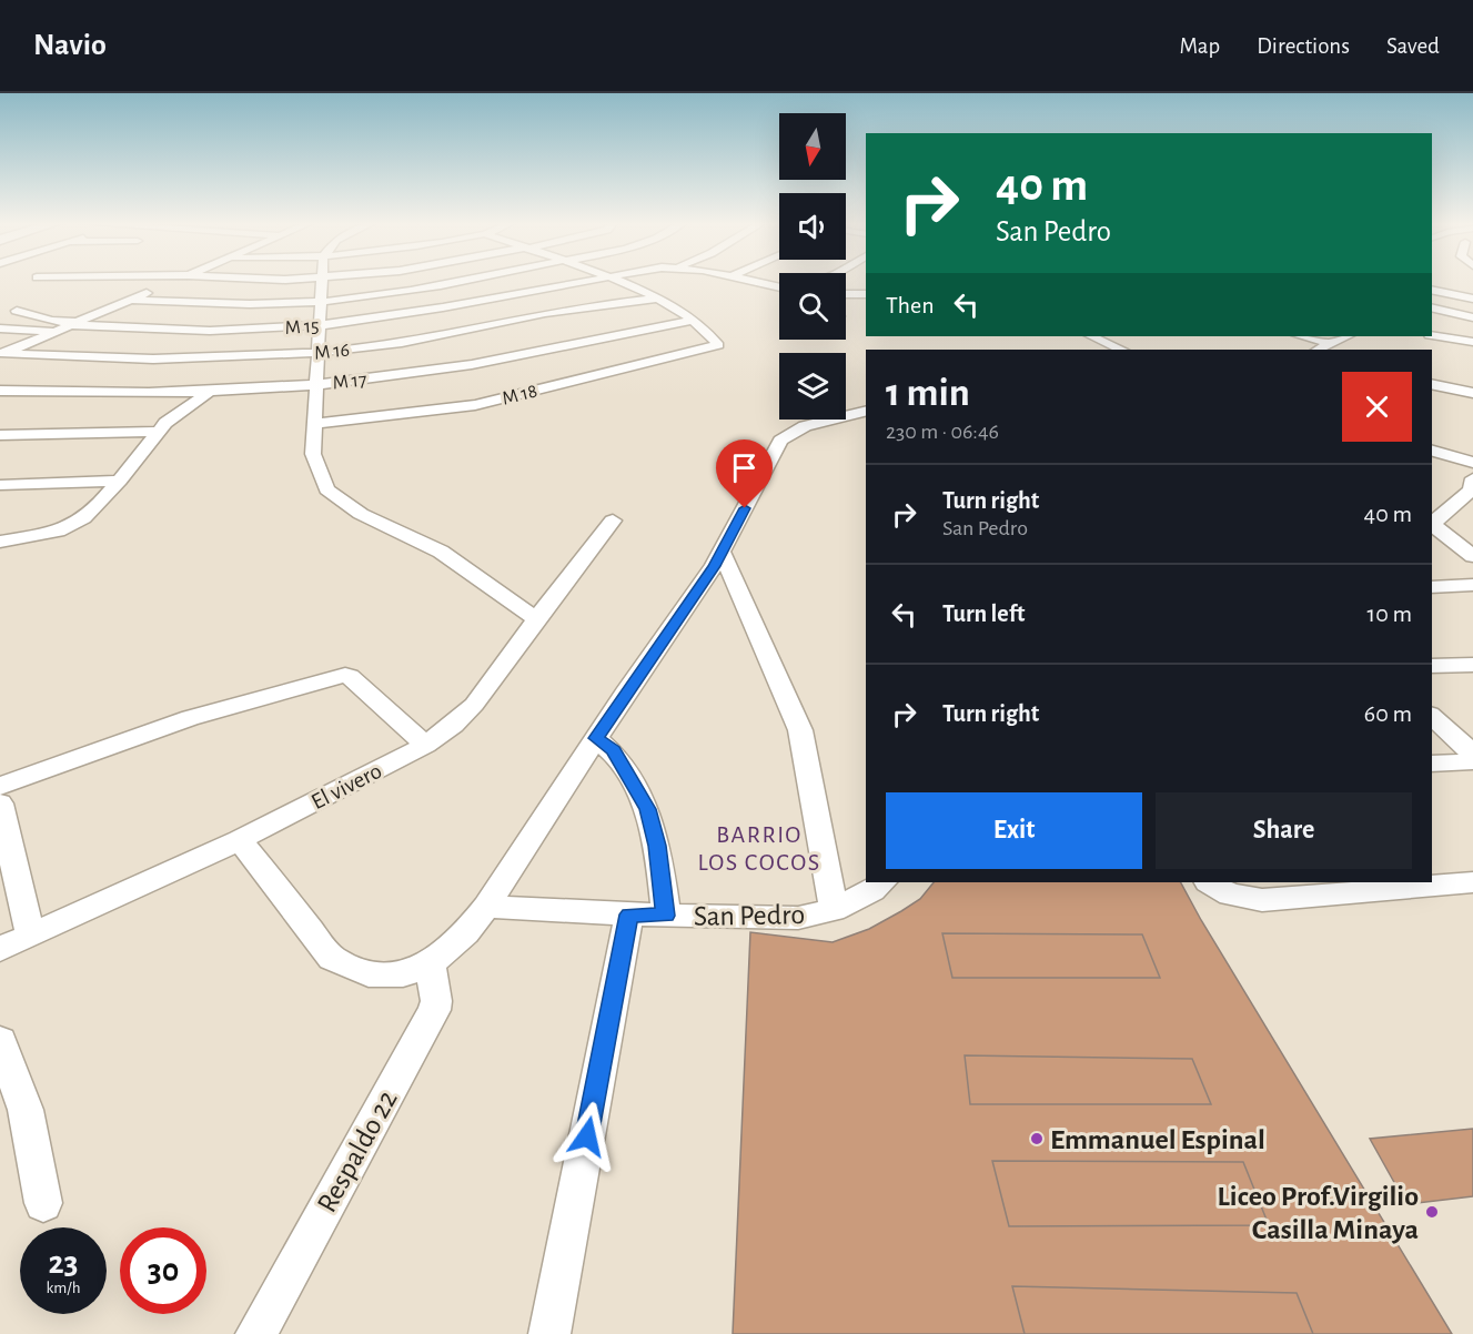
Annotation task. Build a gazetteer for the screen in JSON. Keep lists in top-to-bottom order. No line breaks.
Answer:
{"streets":{"street":["M 15","M 16","M 17","M 18","El vivero","San Pedro","Respaldo 22"]},"crossings":[["M 17","M 18"]],"districts":["BARRIO LOS COCOS"],"places":["Emmanuel Espinal","Liceo Prof.Virgilio Casilla Minaya"],"north":"bottom","page":{"header":"Navio","nav":["Map","Directions","Saved"],"turn":["40 m","San Pedro"],"then":"Then","heading":["1 min","230 m · 06:46"],"list":[{"name":"Turn right","note":"San Pedro","value":"40 m"},{"name":"Turn left","value":"10 m"},{"name":"Turn right","value":"60 m"}],"buttons":["Exit","Share"],"speed":"23 km/h","limit":"30"}}
